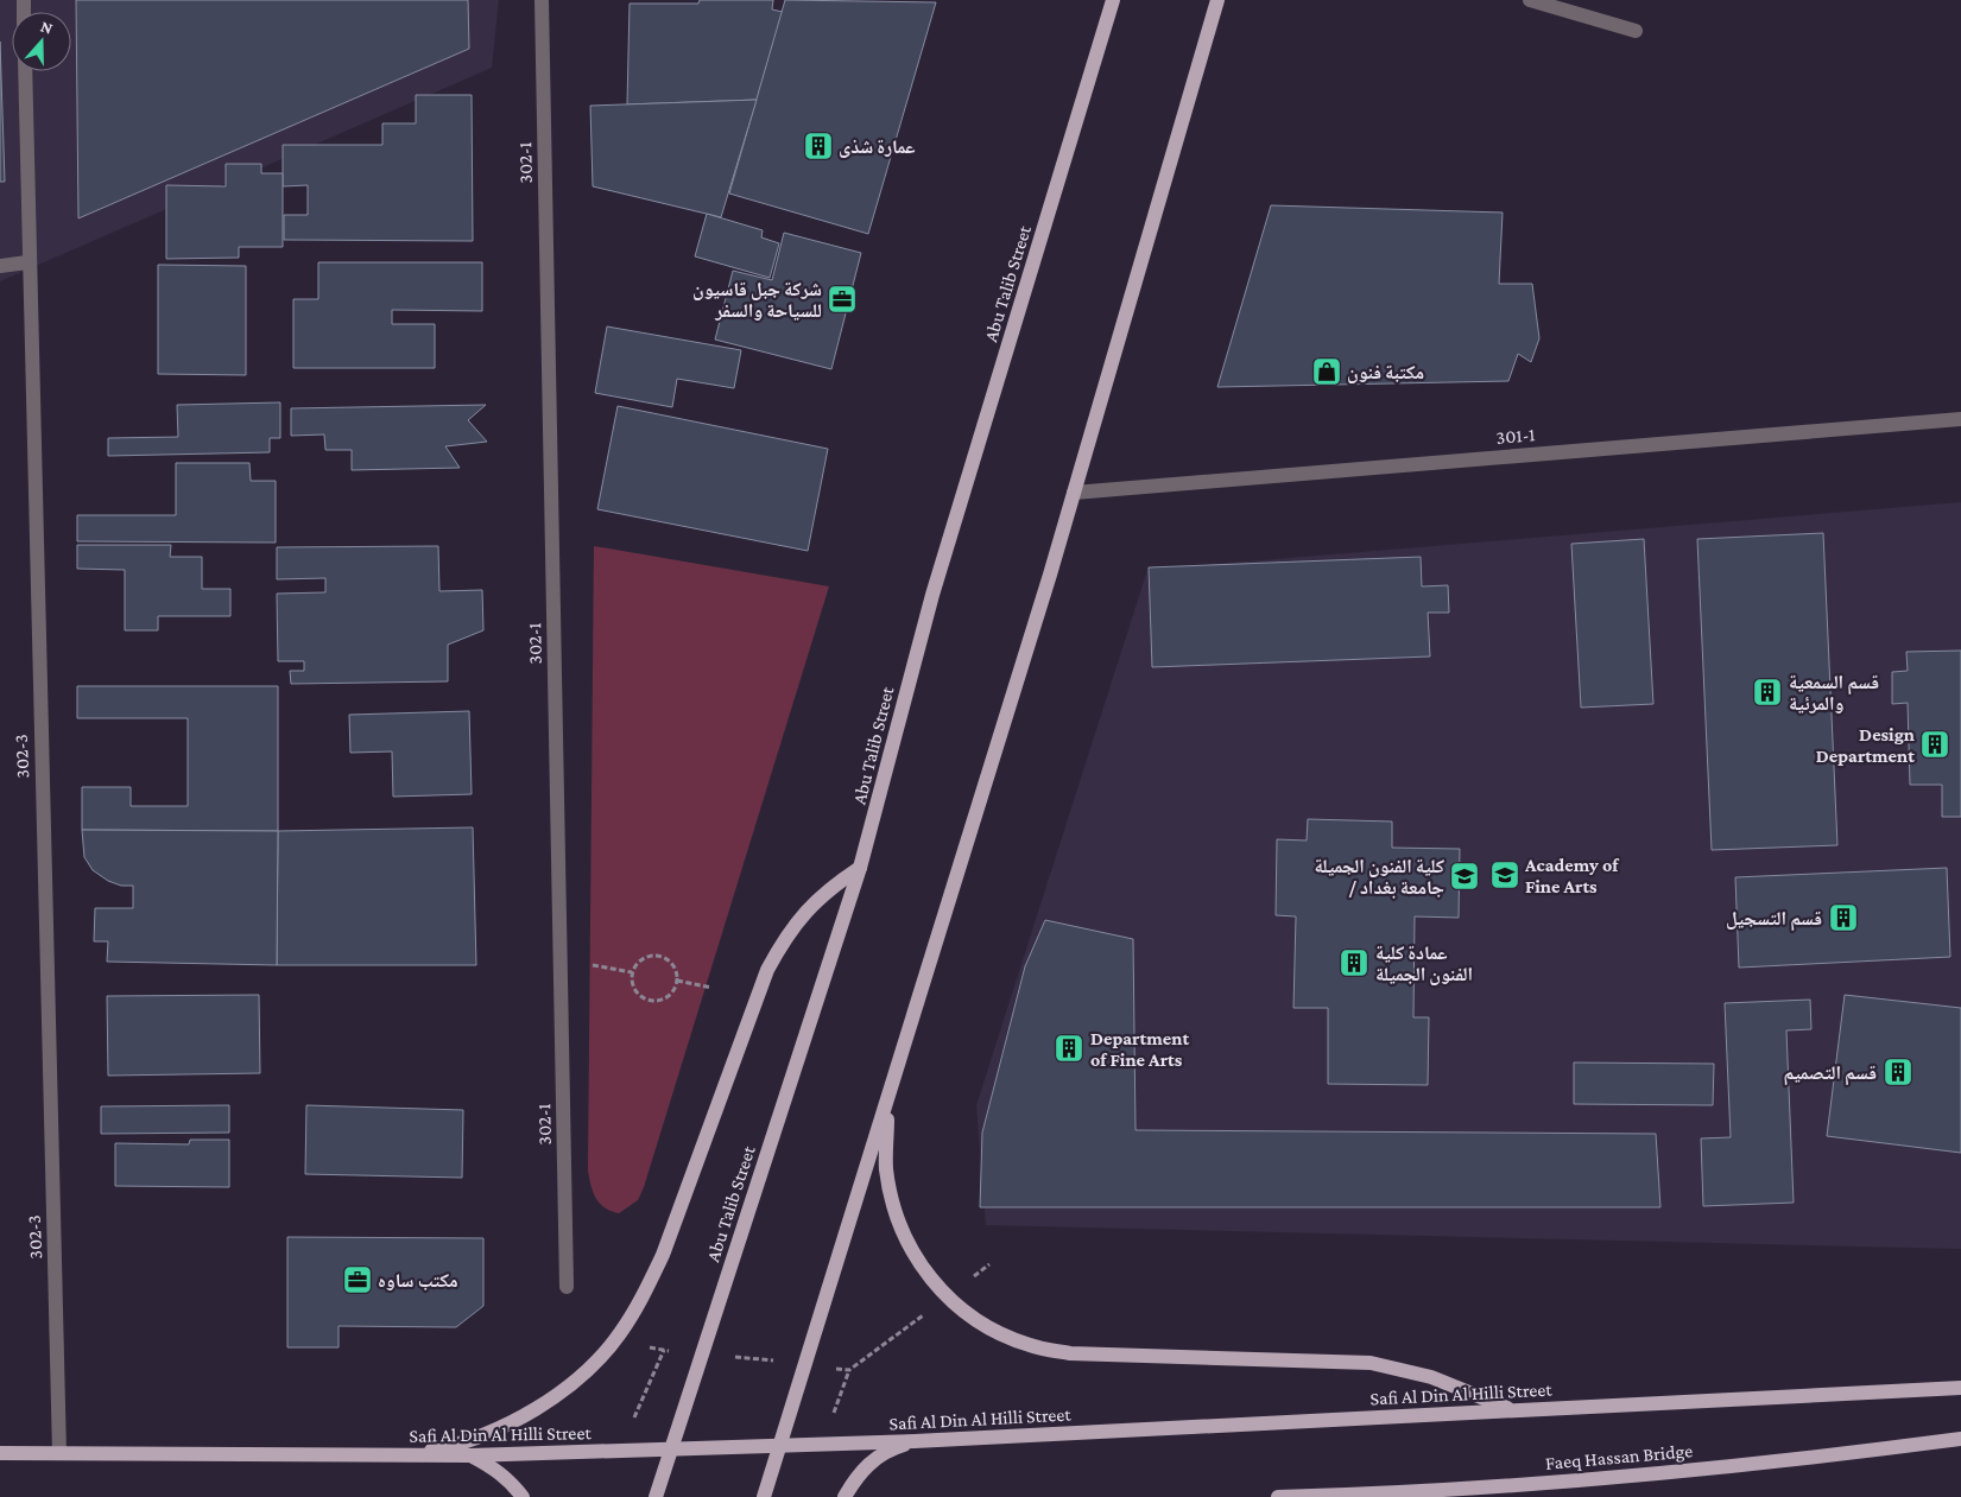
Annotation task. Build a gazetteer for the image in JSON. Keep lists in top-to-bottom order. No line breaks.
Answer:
{"streets":{"main road":["Abu Talib Street","Safi Al Din Al Hilli Street","Faeq Hassan Bridge"],"street":["302-1","301-1","302-3"]},"crossings":[["Abu Talib Street","Safi Al Din Al Hilli Street"],["302-3","Safi Al Din Al Hilli Street"]],"places":{"building":["عمارة شذى","قسم السمعية والمرئية","Design Department","قسم التسجيل","عمادة كلية الفنون الجميلة","Department of Fine Arts","قسم التصميم"],"office":["شركة جبل قاسيون للسياحة والسفر","مكتب ساوه"],"shop":["مكتبة فنون"],"school or university":["Academy of Fine Arts","كلية الفنون الجميلة / جامعة بغداد"]},"north":"top"}
